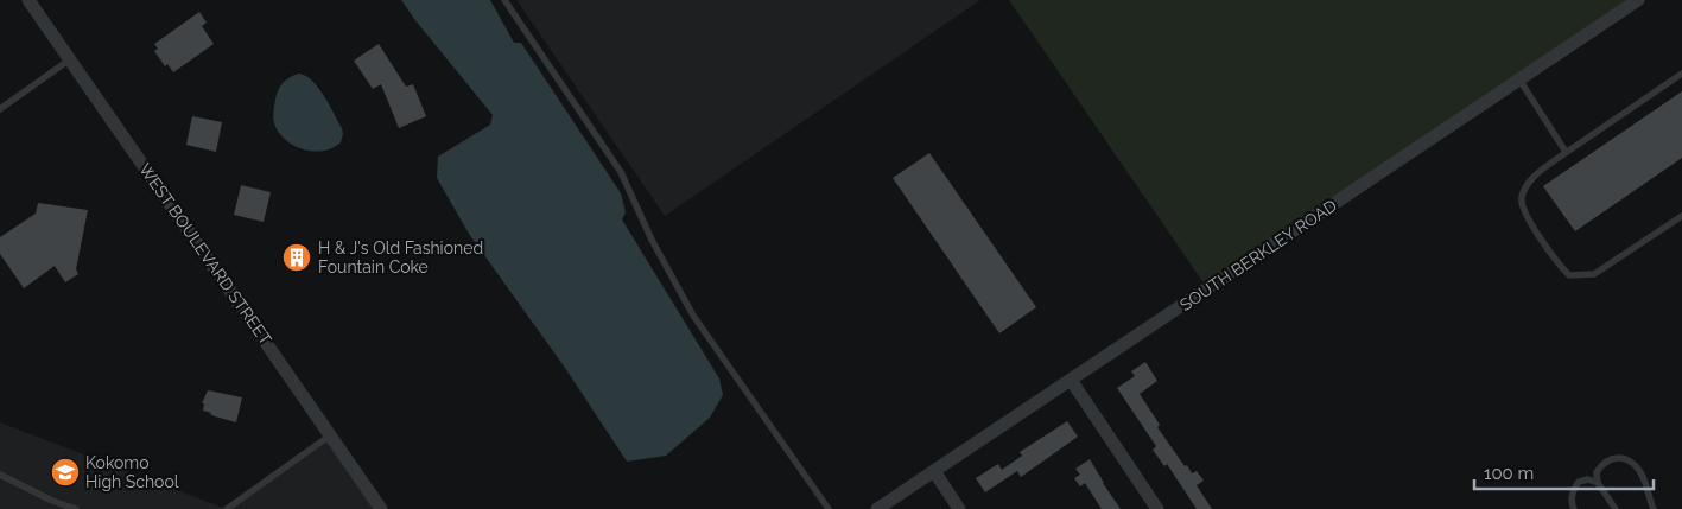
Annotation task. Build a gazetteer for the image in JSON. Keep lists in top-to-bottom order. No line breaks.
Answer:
{"streets":{"street":["WEST BOULEVARD STREET","SOUTH BERKLEY ROAD"]},"places":{"building":["H & J's Old Fashioned Fountain Coke"],"school or university":["Kokomo High School"]},"scale_bar":"100 m"}
